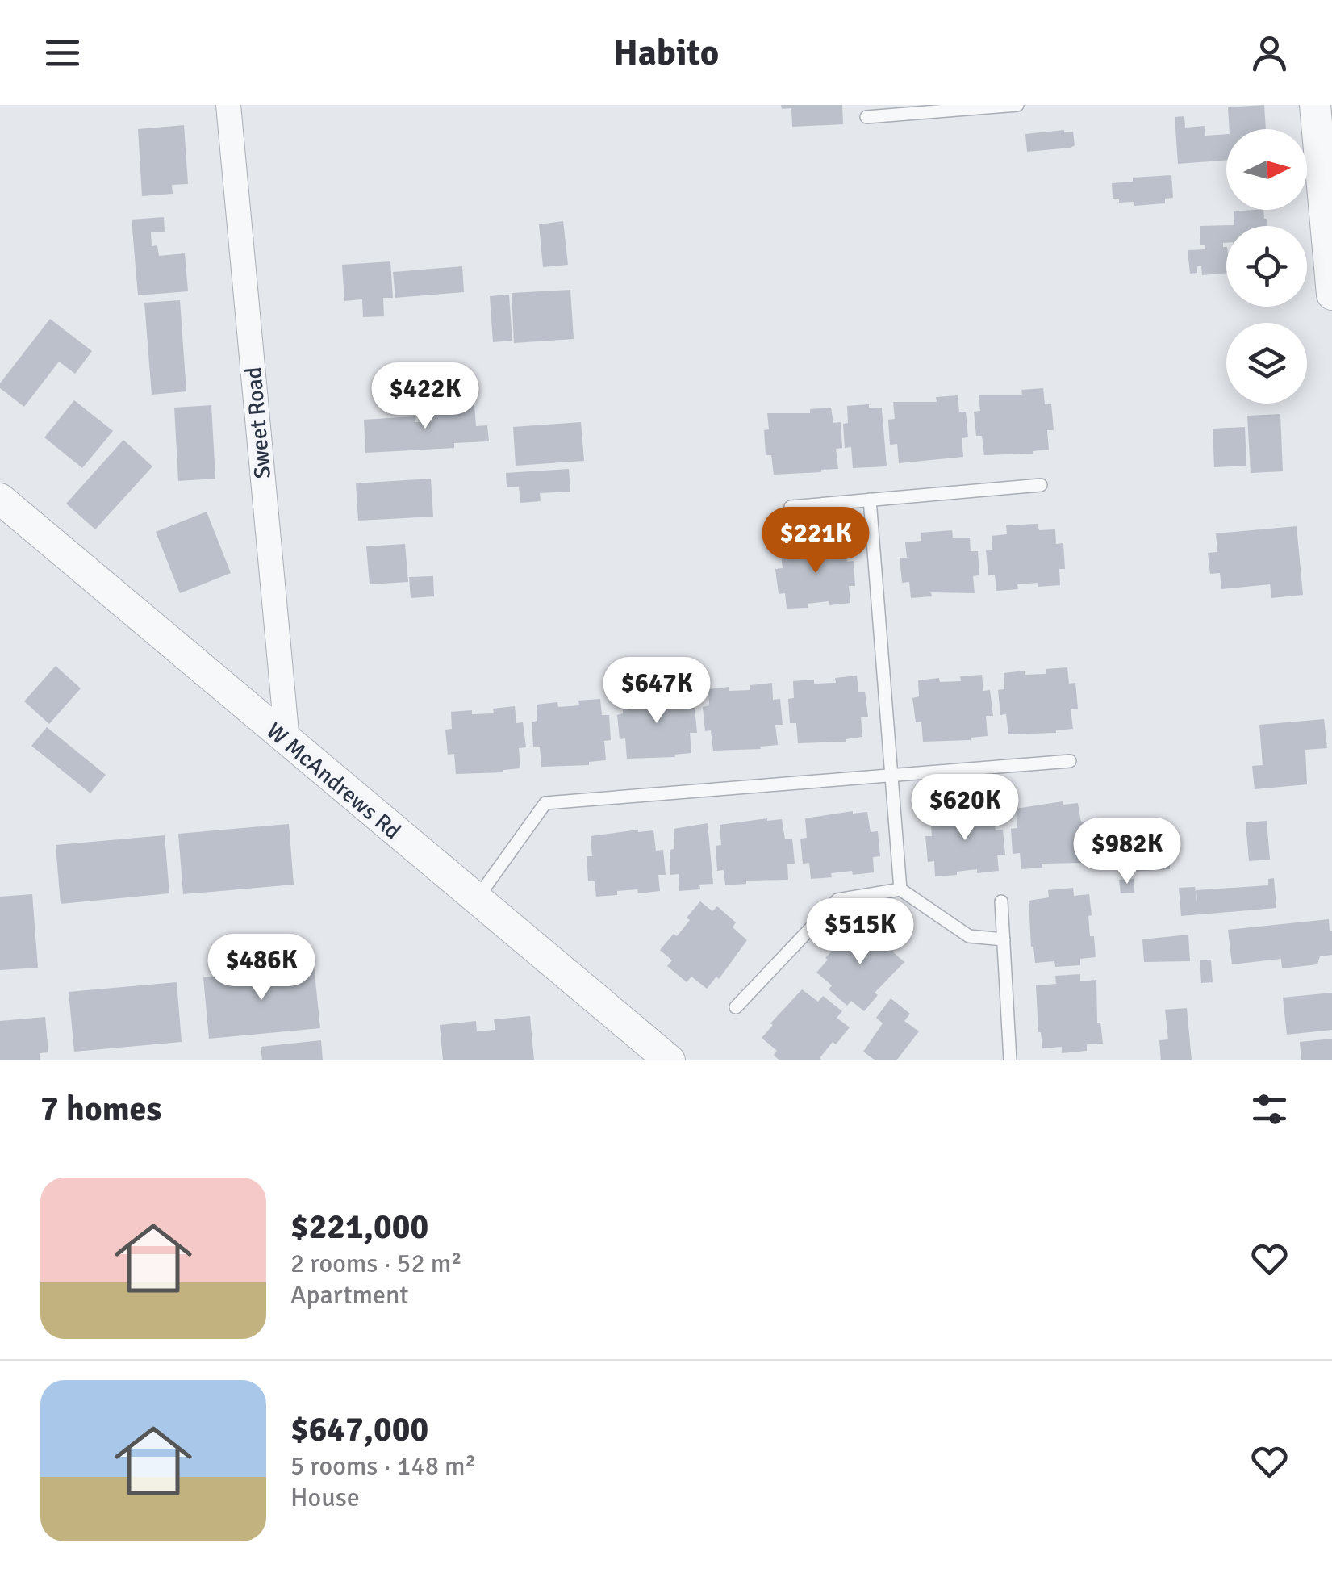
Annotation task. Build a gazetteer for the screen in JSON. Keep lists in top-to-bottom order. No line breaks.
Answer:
{"streets":{"street":["Sweet Road","W McAndrews Rd"]},"crossings":[["Sweet Road","W McAndrews Rd"]],"north":"right","page":{"header":"Habito","price":["$422K","$221K","$647K","$620K","$982K","$515K","$486K"],"heading":"7 homes","list":[{"name":"$221,000","note":"2 rooms · 52 m² · Apartment"},{"name":"$647,000","note":"5 rooms · 148 m² · House"}]}}
